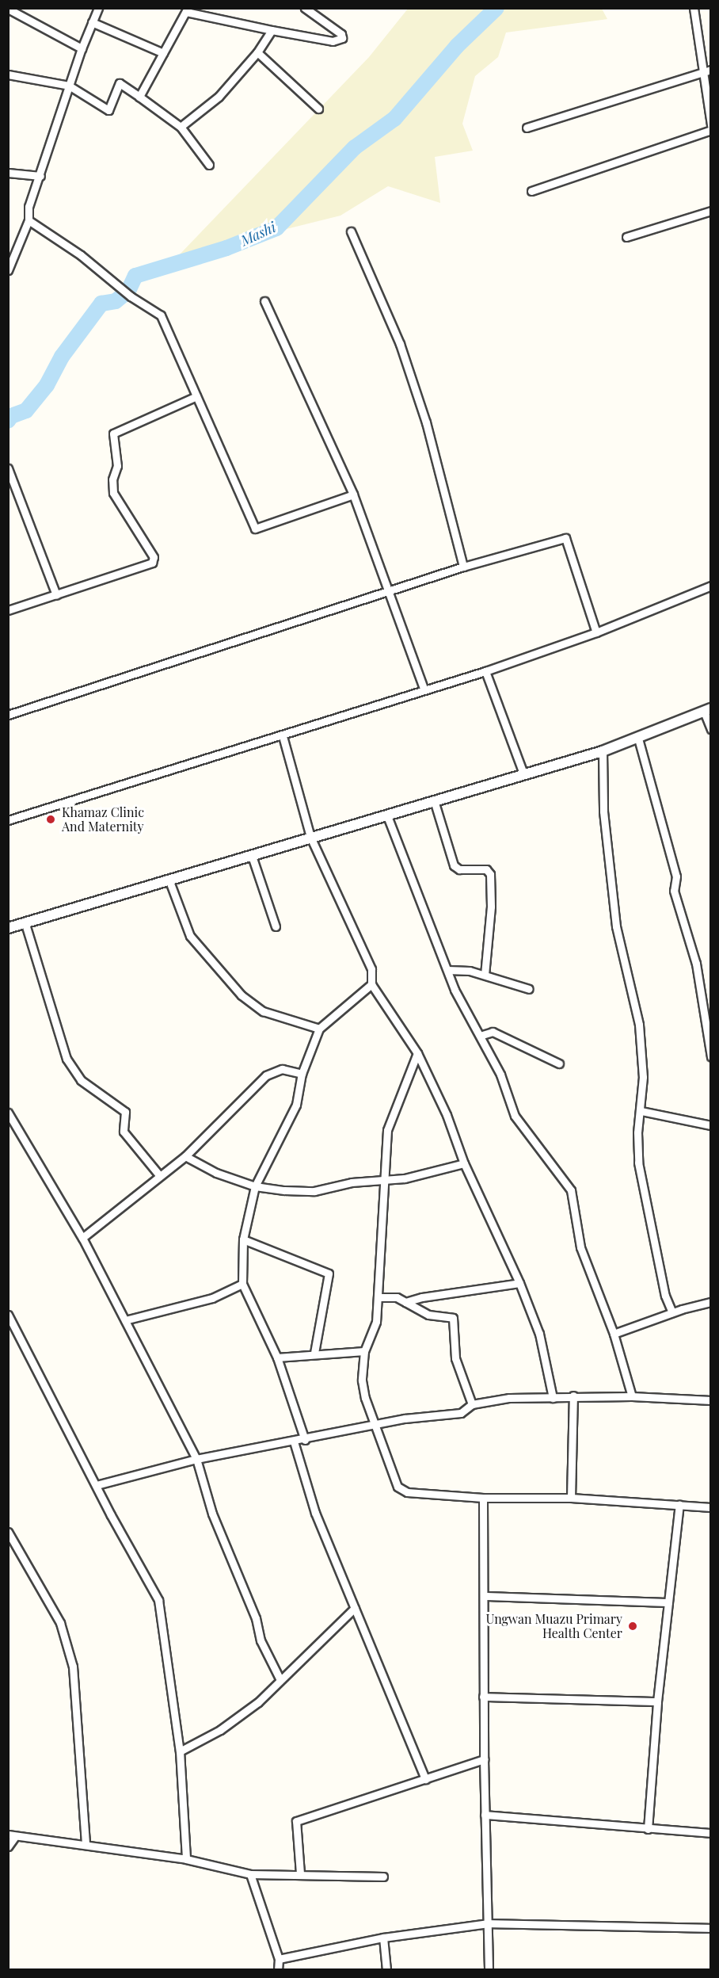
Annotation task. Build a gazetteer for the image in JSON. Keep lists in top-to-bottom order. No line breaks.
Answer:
{"water":["Mashi"],"places":["Khamaz Clinic And Maternity","Ungwan Muazu Primary Health Center"]}
